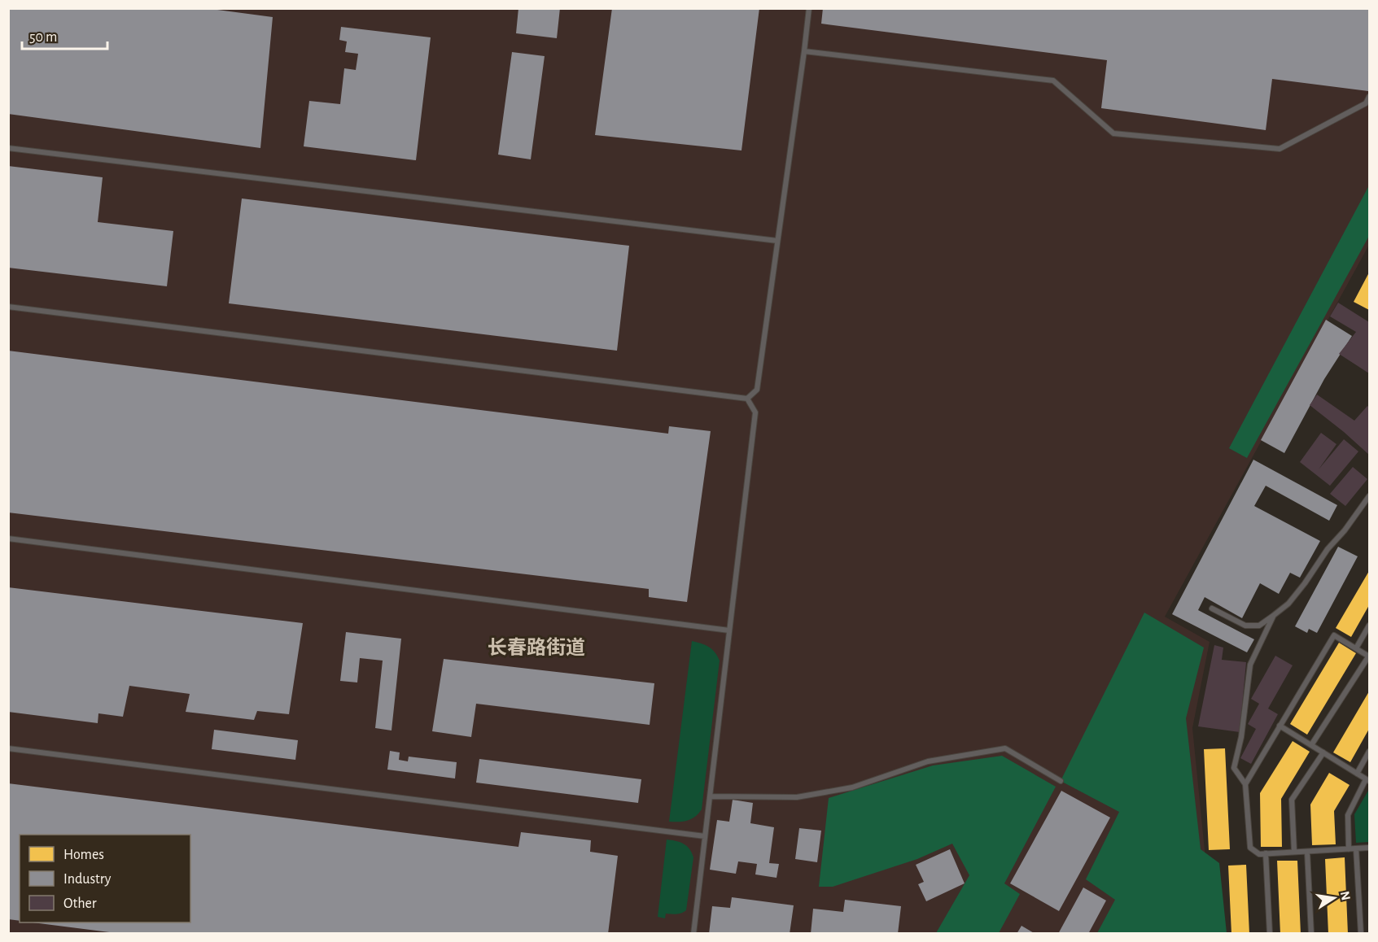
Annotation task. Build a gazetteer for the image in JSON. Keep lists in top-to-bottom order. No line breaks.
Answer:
{"districts":["长春路街道"],"legend":["Homes","Industry","Other"],"scale_bar":"50 m","north":"right"}
